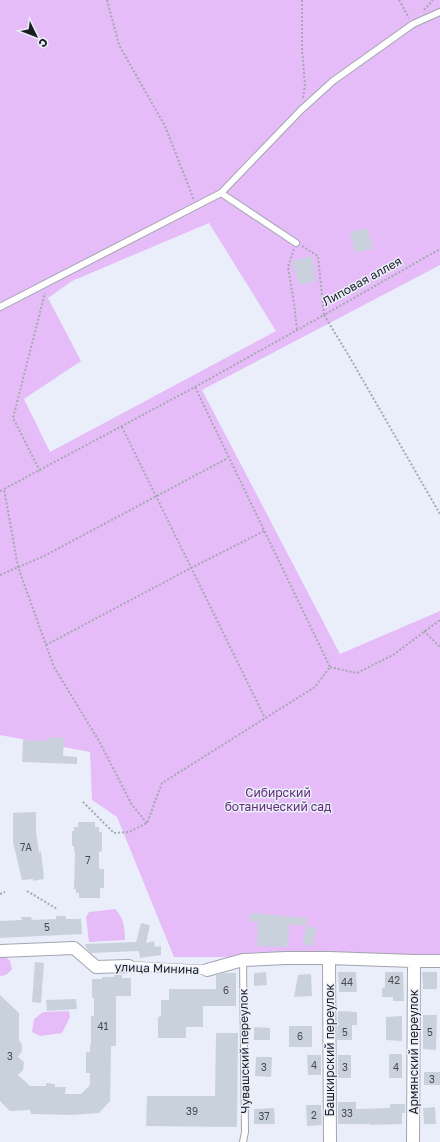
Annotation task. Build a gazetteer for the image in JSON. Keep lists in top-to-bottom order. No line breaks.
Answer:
{"streets":{"street":["улица Минина","Башкирский переулок","Армянский переулок"],"lane":["Чувашский переулок"],"path":["Липовая аллея"]},"crossings":[["улица Минина","Башкирский переулок"],["улица Минина","Чувашский переулок"],["улица Минина","Армянский переулок"]],"parks":["Сибирский ботанический сад"],"house_numbers":["7А","7","5","42","44","6","41","5","5","6","3","4","3","3","4","3","39","33","2","37"],"north":"bottom right"}
